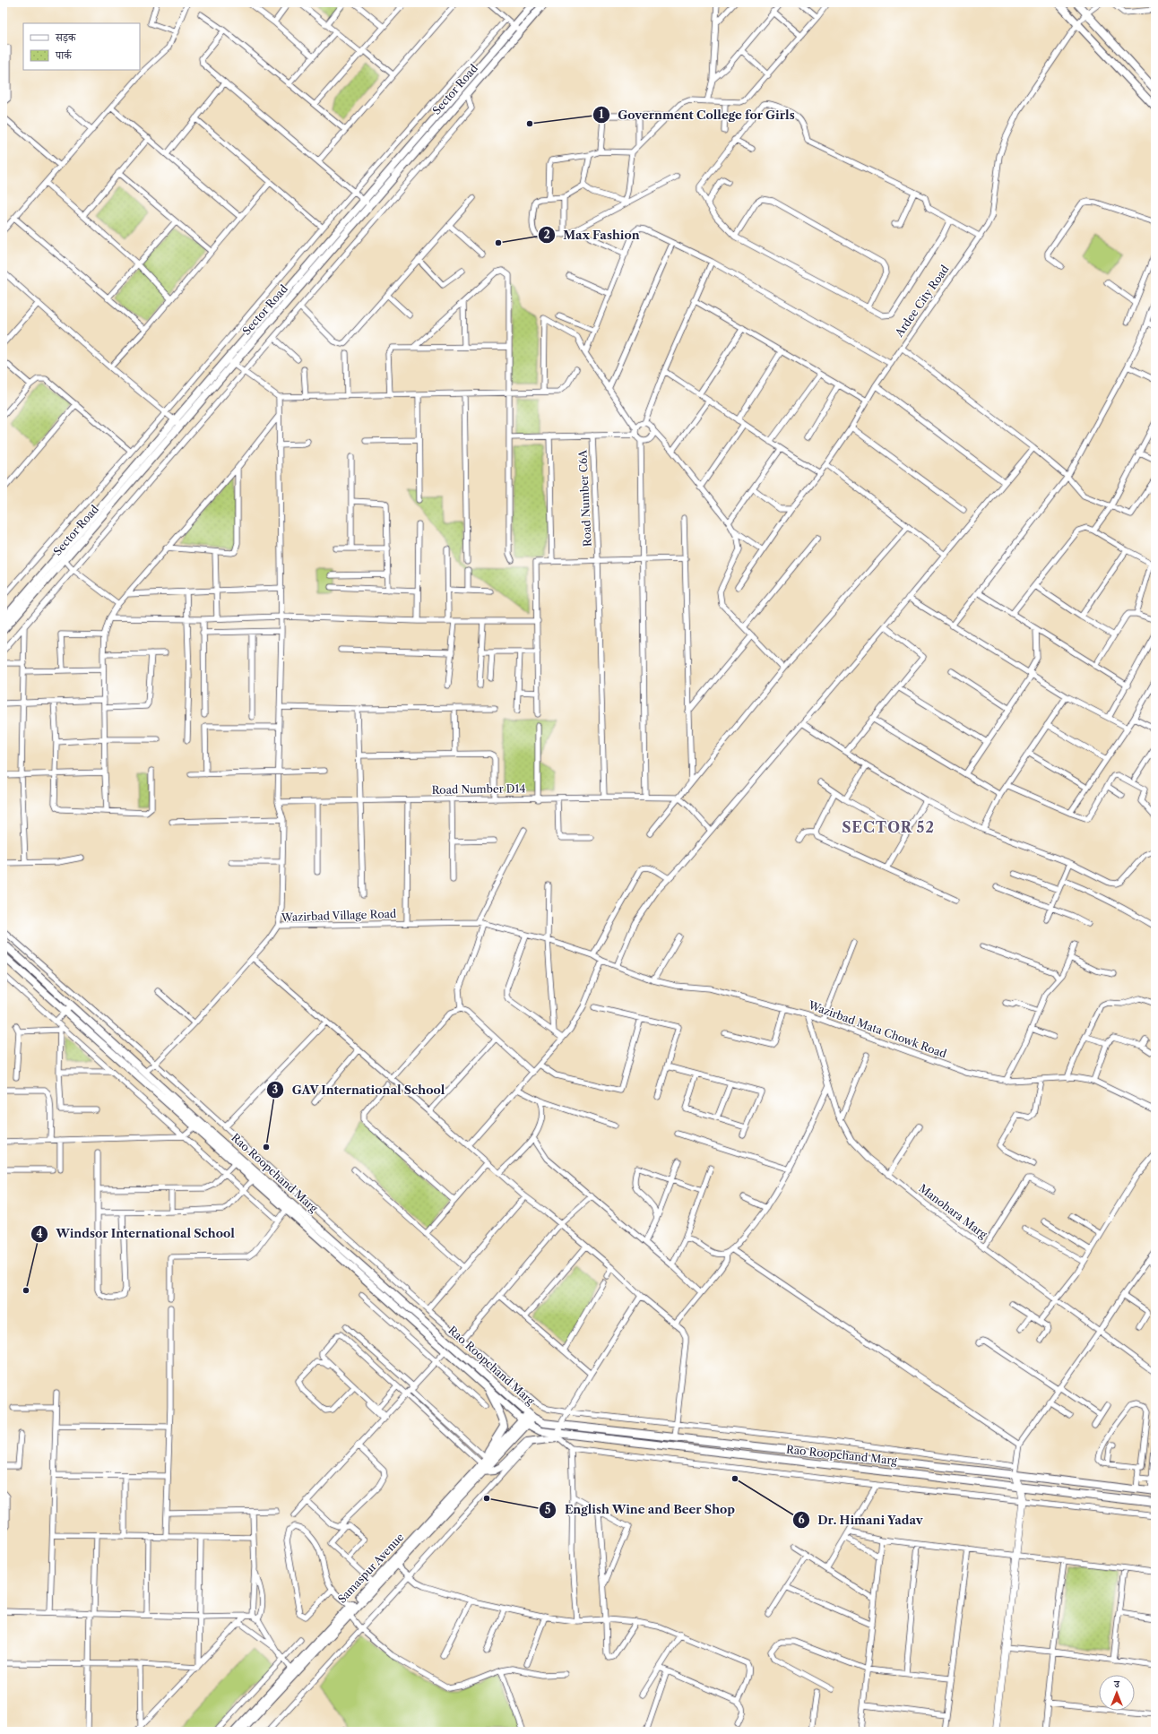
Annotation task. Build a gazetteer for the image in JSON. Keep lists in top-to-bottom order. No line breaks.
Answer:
{"streets":{"main road":["Sector Road","Rao Roopchand Marg","Samaspur Avenue"],"street":["Ardee City Road","Road Number C6A","Road Number D14","Wazirbad Village Road","Wazirbad Mata Chowk Road","Manohara Marg"]},"crossings":[["Road Number C6A","Road Number D14"],["Wazirbad Village Road","Wazirbad Mata Chowk Road"],["Wazirbad Village Road","Rao Roopchand Marg"],["Wazirbad Mata Chowk Road","Manohara Marg"],["Rao Roopchand Marg","Samaspur Avenue"]],"districts":["SECTOR 52"],"places":["Government College for Girls","Max Fashion","GAV International School","Windsor International School","Dr. Himani Yadav","English Wine and Beer Shop"],"legend":["सड़क","पार्क"],"north":"top"}
